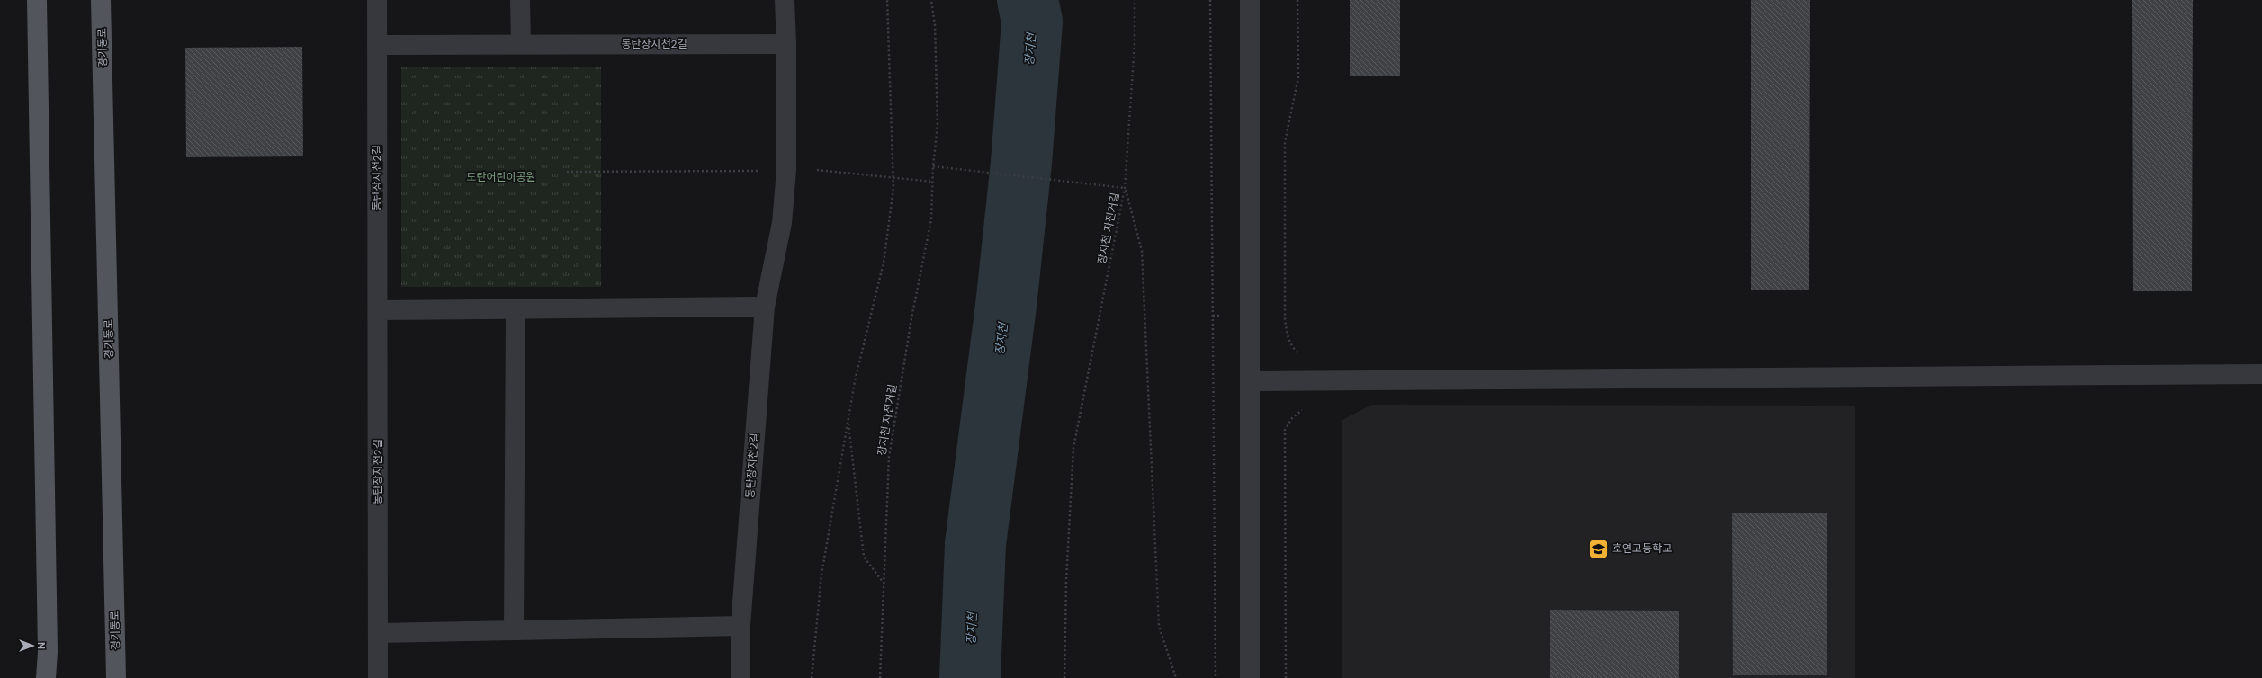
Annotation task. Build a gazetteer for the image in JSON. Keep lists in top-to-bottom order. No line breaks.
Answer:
{"streets":{"main road":["경기동로"],"street":["동탄장지천2길"],"path":["장지천 자전거길"]},"water":["장지천"],"parks":["도란어린이공원"],"places":{"school or university":["호연고등학교"]},"north":"right"}
